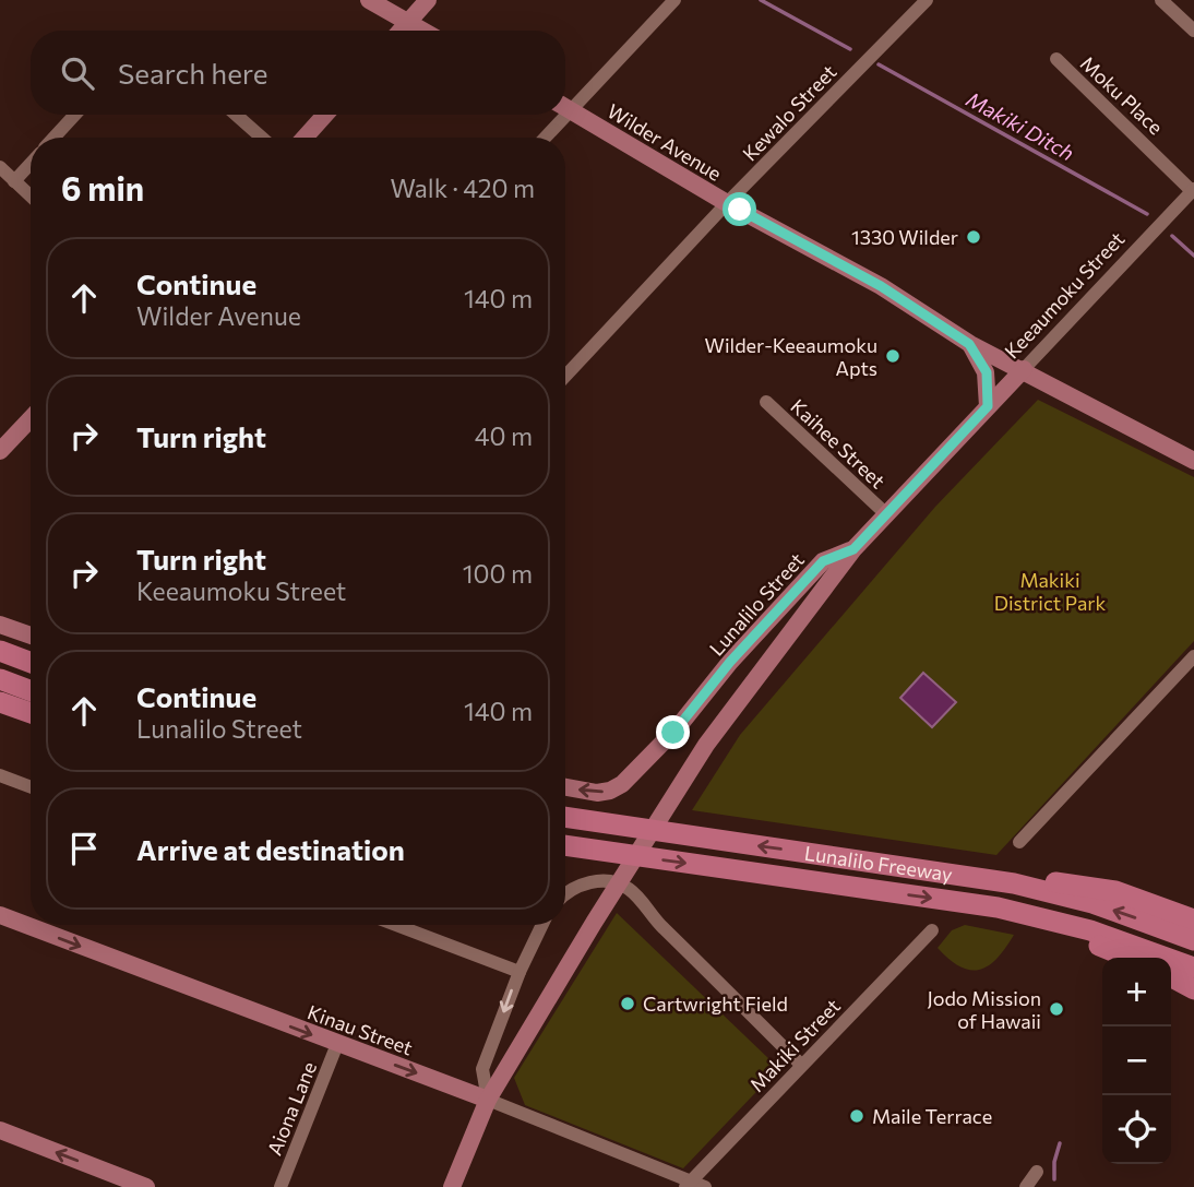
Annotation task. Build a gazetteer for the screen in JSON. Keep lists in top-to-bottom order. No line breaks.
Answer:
{"streets":{"highway":["Lunalilo Freeway"],"main road":["Wilder Avenue","Keeaumoku Street","Lunalilo Street","Kinau Street"],"street":["Moku Place","Kewalo Street","Kaihee Street","Makiki Street","Aiona Lane"]},"crossings":[["Moku Place","Keeaumoku Street"],["Kewalo Street","Wilder Avenue"],["Wilder Avenue","Keeaumoku Street"],["Keeaumoku Street","Kaihee Street"],["Keeaumoku Street","Lunalilo Street"],["Keeaumoku Street","Kinau Street"],["Kinau Street","Makiki Street"],["Kinau Street","Aiona Lane"]],"one_way":["Lunalilo Street","Kinau Street"],"water":["Makiki Ditch"],"parks":["Makiki District Park"],"places":["1330 Wilder","Wilder-Keeaumoku Apts","Cartwright Field","Jodo Mission of Hawaii","Maile Terrace"],"page":{"search":"Search here","heading":["6 min","Walk · 420 m"],"list":[["Continue","Wilder Avenue","140 m"],["Turn right","40 m"],["Turn right","Keeaumoku Street","100 m"],["Continue","Lunalilo Street","140 m"],"Arrive at destination"],"map_buttons":["+","−"]}}
